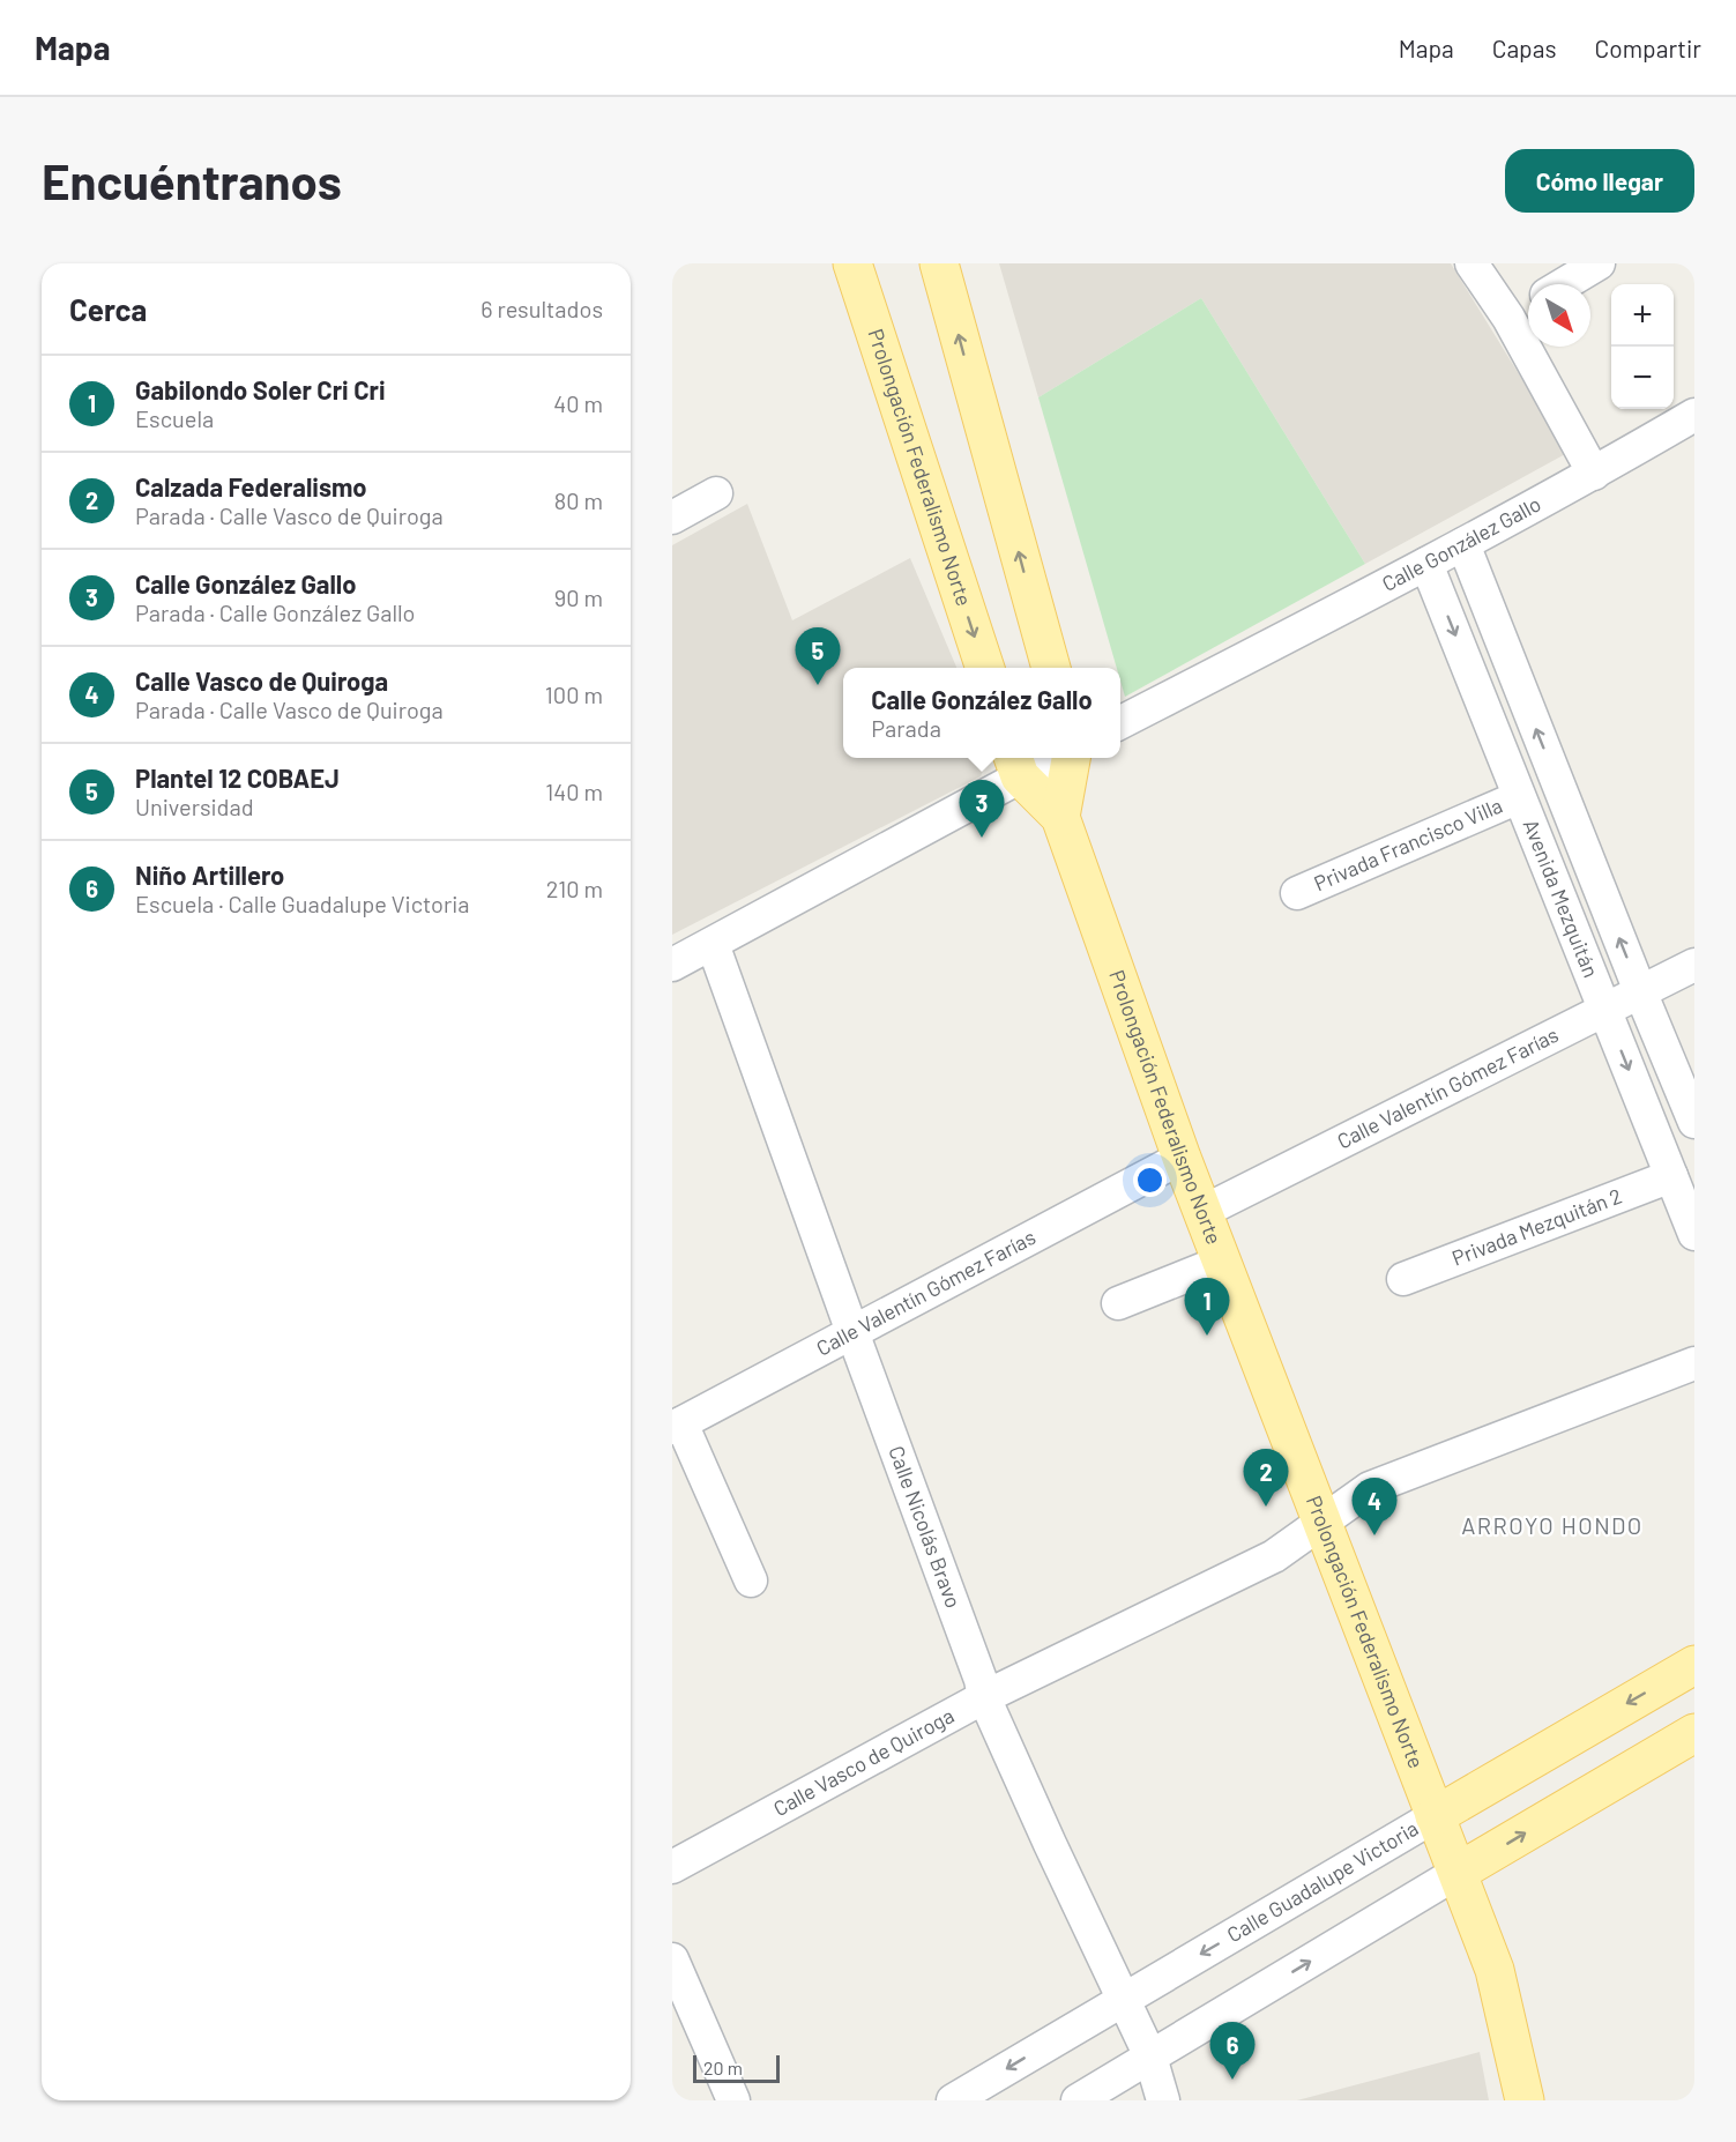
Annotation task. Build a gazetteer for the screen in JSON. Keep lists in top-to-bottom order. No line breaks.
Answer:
{"streets":{"main road":["Prolongación Federalismo Norte","Calle Guadalupe Victoria"],"street":["Calle González Gallo","Privada Francisco Villa","Avenida Mezquitán","Calle Valentín Gómez Farías","Privada Mezquitán 2","Calle Nicolás Bravo","Calle Vasco de Quiroga"]},"crossings":[["Prolongación Federalismo Norte","Calle Valentín Gómez Farías"],["Prolongación Federalismo Norte","Calle Vasco de Quiroga"],["Prolongación Federalismo Norte","Calle Guadalupe Victoria"],["Calle González Gallo","Avenida Mezquitán"],["Privada Francisco Villa","Avenida Mezquitán"],["Avenida Mezquitán","Calle Valentín Gómez Farías"],["Avenida Mezquitán","Privada Mezquitán 2"],["Calle Valentín Gómez Farías","Calle Nicolás Bravo"],["Calle Nicolás Bravo","Calle Vasco de Quiroga"],["Calle Nicolás Bravo","Calle Guadalupe Victoria"]],"districts":["ARROYO HONDO"],"scale_bar":"20 m","north":"bottom right","page":{"header":"Mapa","nav":["Mapa","Capas","Compartir"],"buttons":"Cómo llegar","title":"Encuéntranos","heading":["Cerca","6 resultados"],"map_buttons":["+","−"],"list":[{"mark":"1","name":"Gabilondo Soler Cri Cri","note":"Escuela","value":"40 m"},{"mark":"2","name":"Calzada Federalismo","note":"Parada · Calle Vasco de Quiroga","value":"80 m"},{"mark":"3","name":"Calle González Gallo","note":"Parada · Calle González Gallo","value":"90 m"},{"mark":"4","name":"Calle Vasco de Quiroga","note":"Parada · Calle Vasco de Quiroga","value":"100 m"},{"mark":"5","name":"Plantel 12 COBAEJ","note":"Universidad","value":"140 m"},{"mark":"6","name":"Niño Artillero","note":"Escuela · Calle Guadalupe Victoria","value":"210 m"}],"pins":["5","3","1","2","4","6"],"popup":["Calle González Gallo","Parada"],"scale":"20 m"}}
